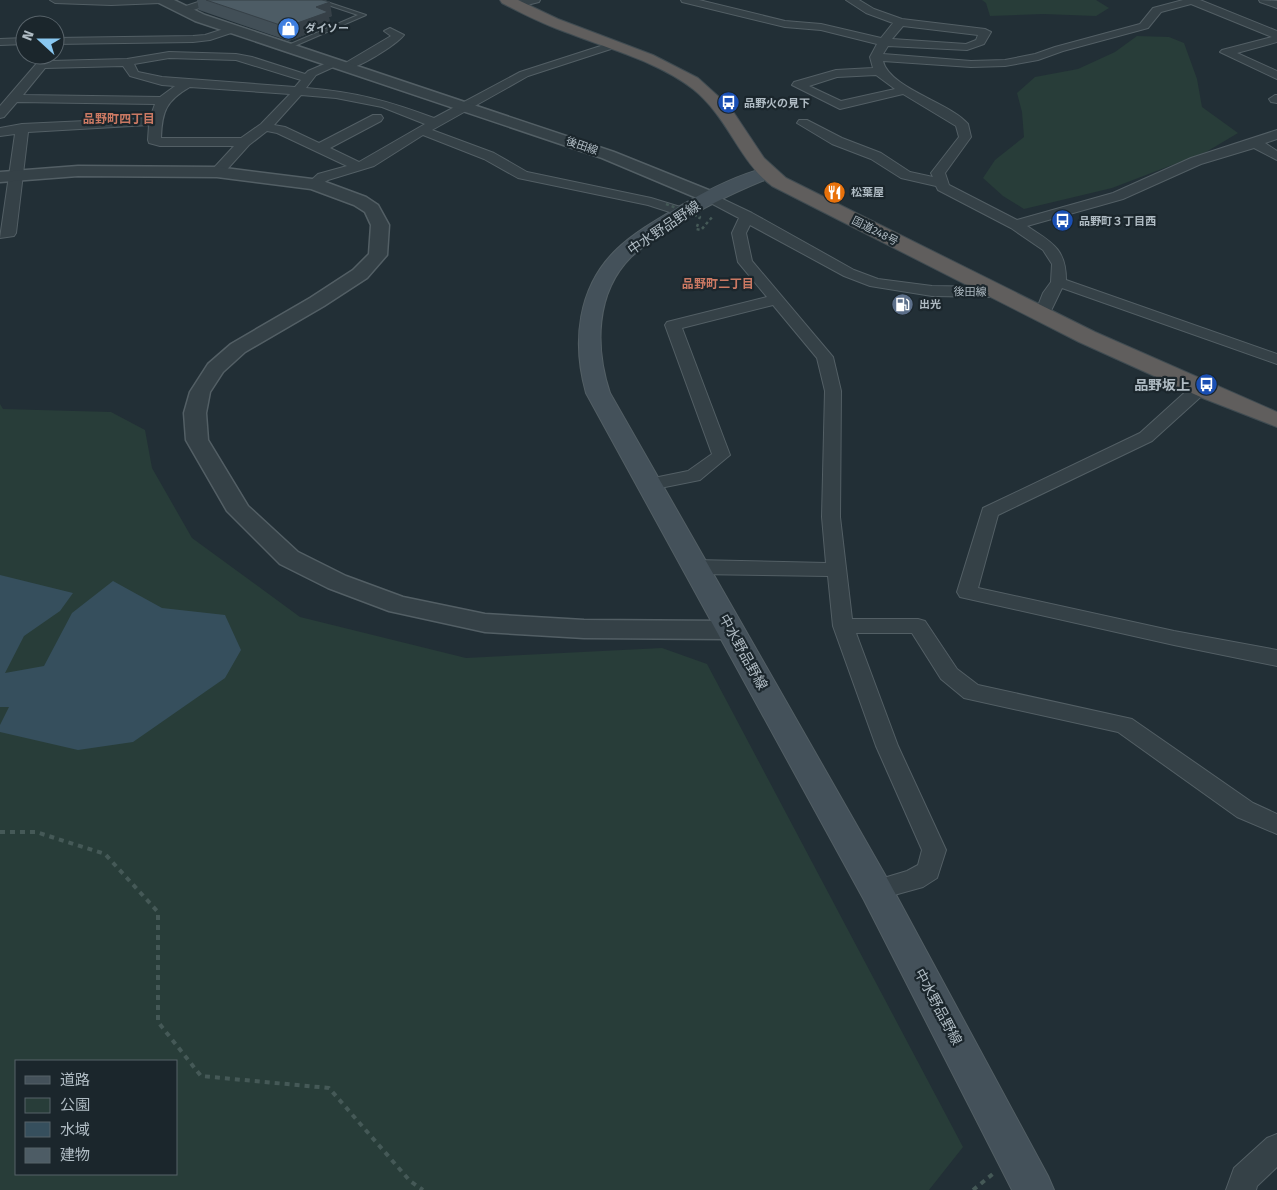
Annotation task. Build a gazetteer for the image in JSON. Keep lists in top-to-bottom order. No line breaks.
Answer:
{"streets":{"highway":["国道248号"],"main road":["中水野品野線"],"street":["後田線"]},"crossings":[["後田線","中水野品野線"],["後田線","国道248号"],["中水野品野線","国道248号"]],"districts":["品野町四丁目","品野町二丁目"],"places":{"shop":["ダイソー"],"bus stop":["品野火の見下","品野町３丁目西","品野坂上"],"restaurant":["松葉屋"],"fuel station":["出光"]},"legend":["道路","公園","水域","建物"],"north":"left"}
